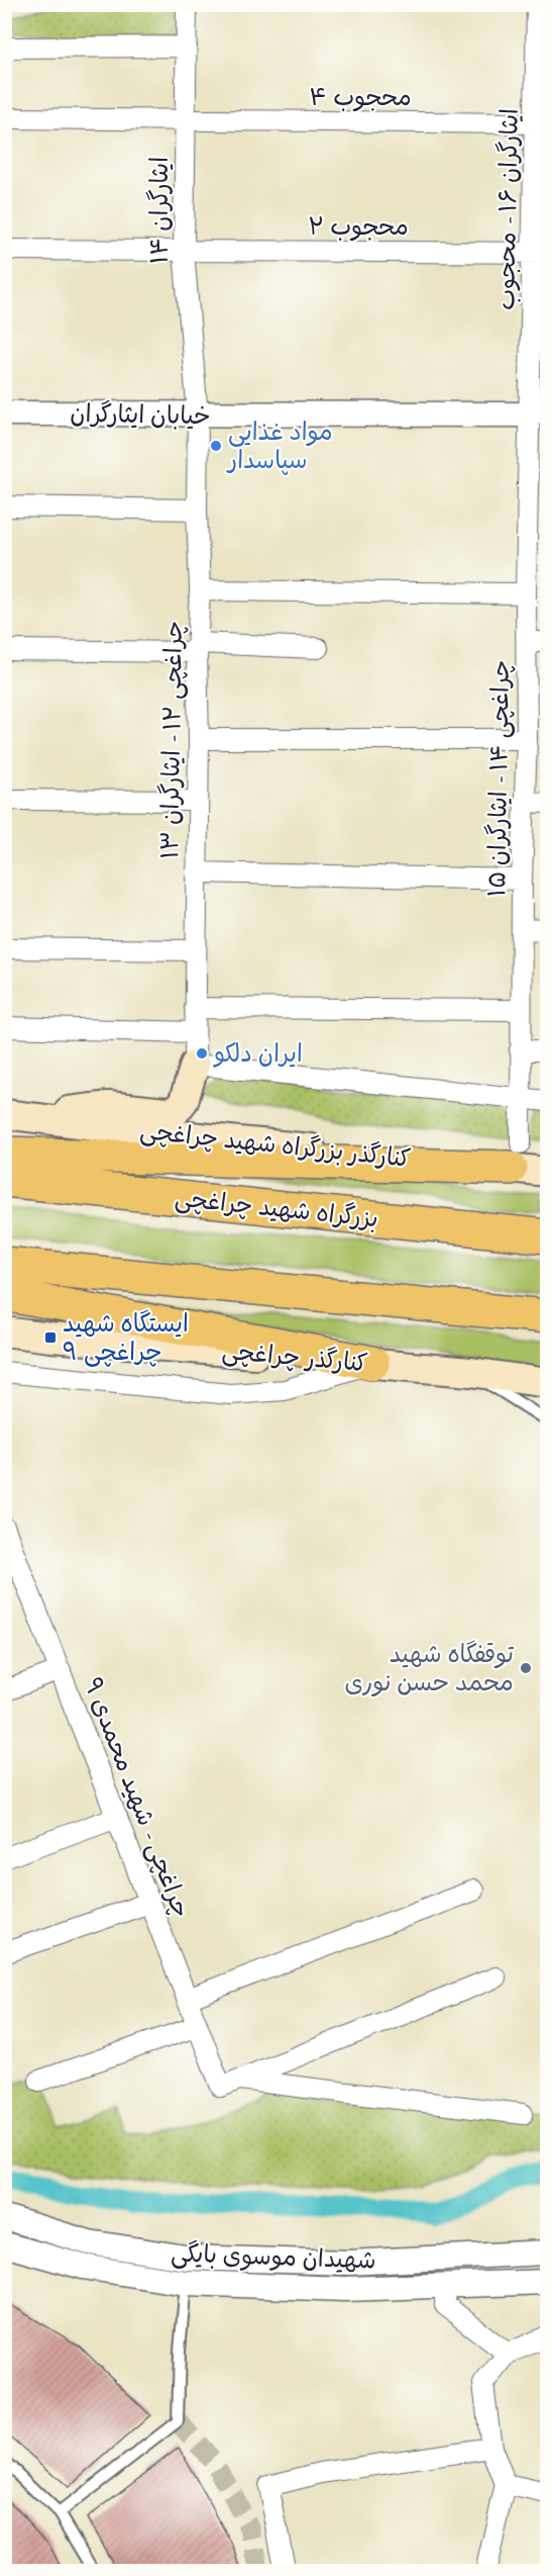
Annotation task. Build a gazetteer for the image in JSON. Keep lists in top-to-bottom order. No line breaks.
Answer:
{"streets":{"highway":["بزرگراه شهید چراغچی"],"main road":["کنارگذر بزرگراه شهید چراغچی","کنارگذر چراغچی"],"street":["محجوب ۴","ایثارگران ۱۶ - محجوب","ایثارگران ۱۴","محجوب ۲","خیابان ایثارگران","چراغچی ۱۲ - ایثارگران ۱۳","چراغچی ۱۴ - ایثارگران ۱۵","۹ چراغچی - شهید محمدی","شهیدان موسوی بایگی"]},"crossings":[["محجوب ۴","ایثارگران ۱۶ - محجوب"],["محجوب ۴","ایثارگران ۱۴"],["ایثارگران ۱۶ - محجوب","محجوب ۲"],["ایثارگران ۱۶ - محجوب","خیابان ایثارگران"],["ایثارگران ۱۶ - محجوب","چراغچی ۱۴ - ایثارگران ۱۵"],["ایثارگران ۱۴","محجوب ۲"],["ایثارگران ۱۴","خیابان ایثارگران"],["ایثارگران ۱۴","چراغچی ۱۲ - ایثارگران ۱۳"],["خیابان ایثارگران","چراغچی ۱۲ - ایثارگران ۱۳"],["خیابان ایثارگران","چراغچی ۱۴ - ایثارگران ۱۵"],["چراغچی ۱۴ - ایثارگران ۱۵","کنارگذر بزرگراه شهید چراغچی"]],"places":{"other":["مواد غذایی سپاسدار","ایران دلکو","توقفگاه شهید محمد حسن نوری"],"transit":["ایستگاه شهید چراغچی ۹"]}}
